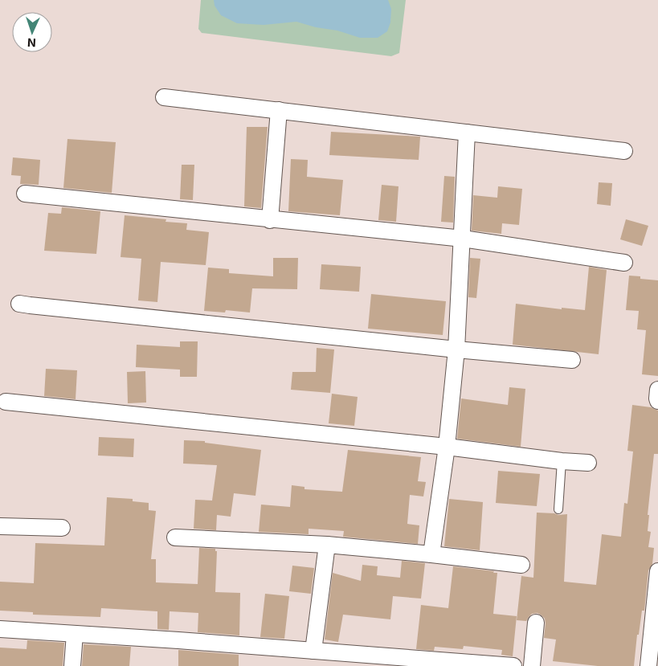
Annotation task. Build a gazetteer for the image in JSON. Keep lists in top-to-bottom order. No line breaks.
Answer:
{"north":"bottom"}
